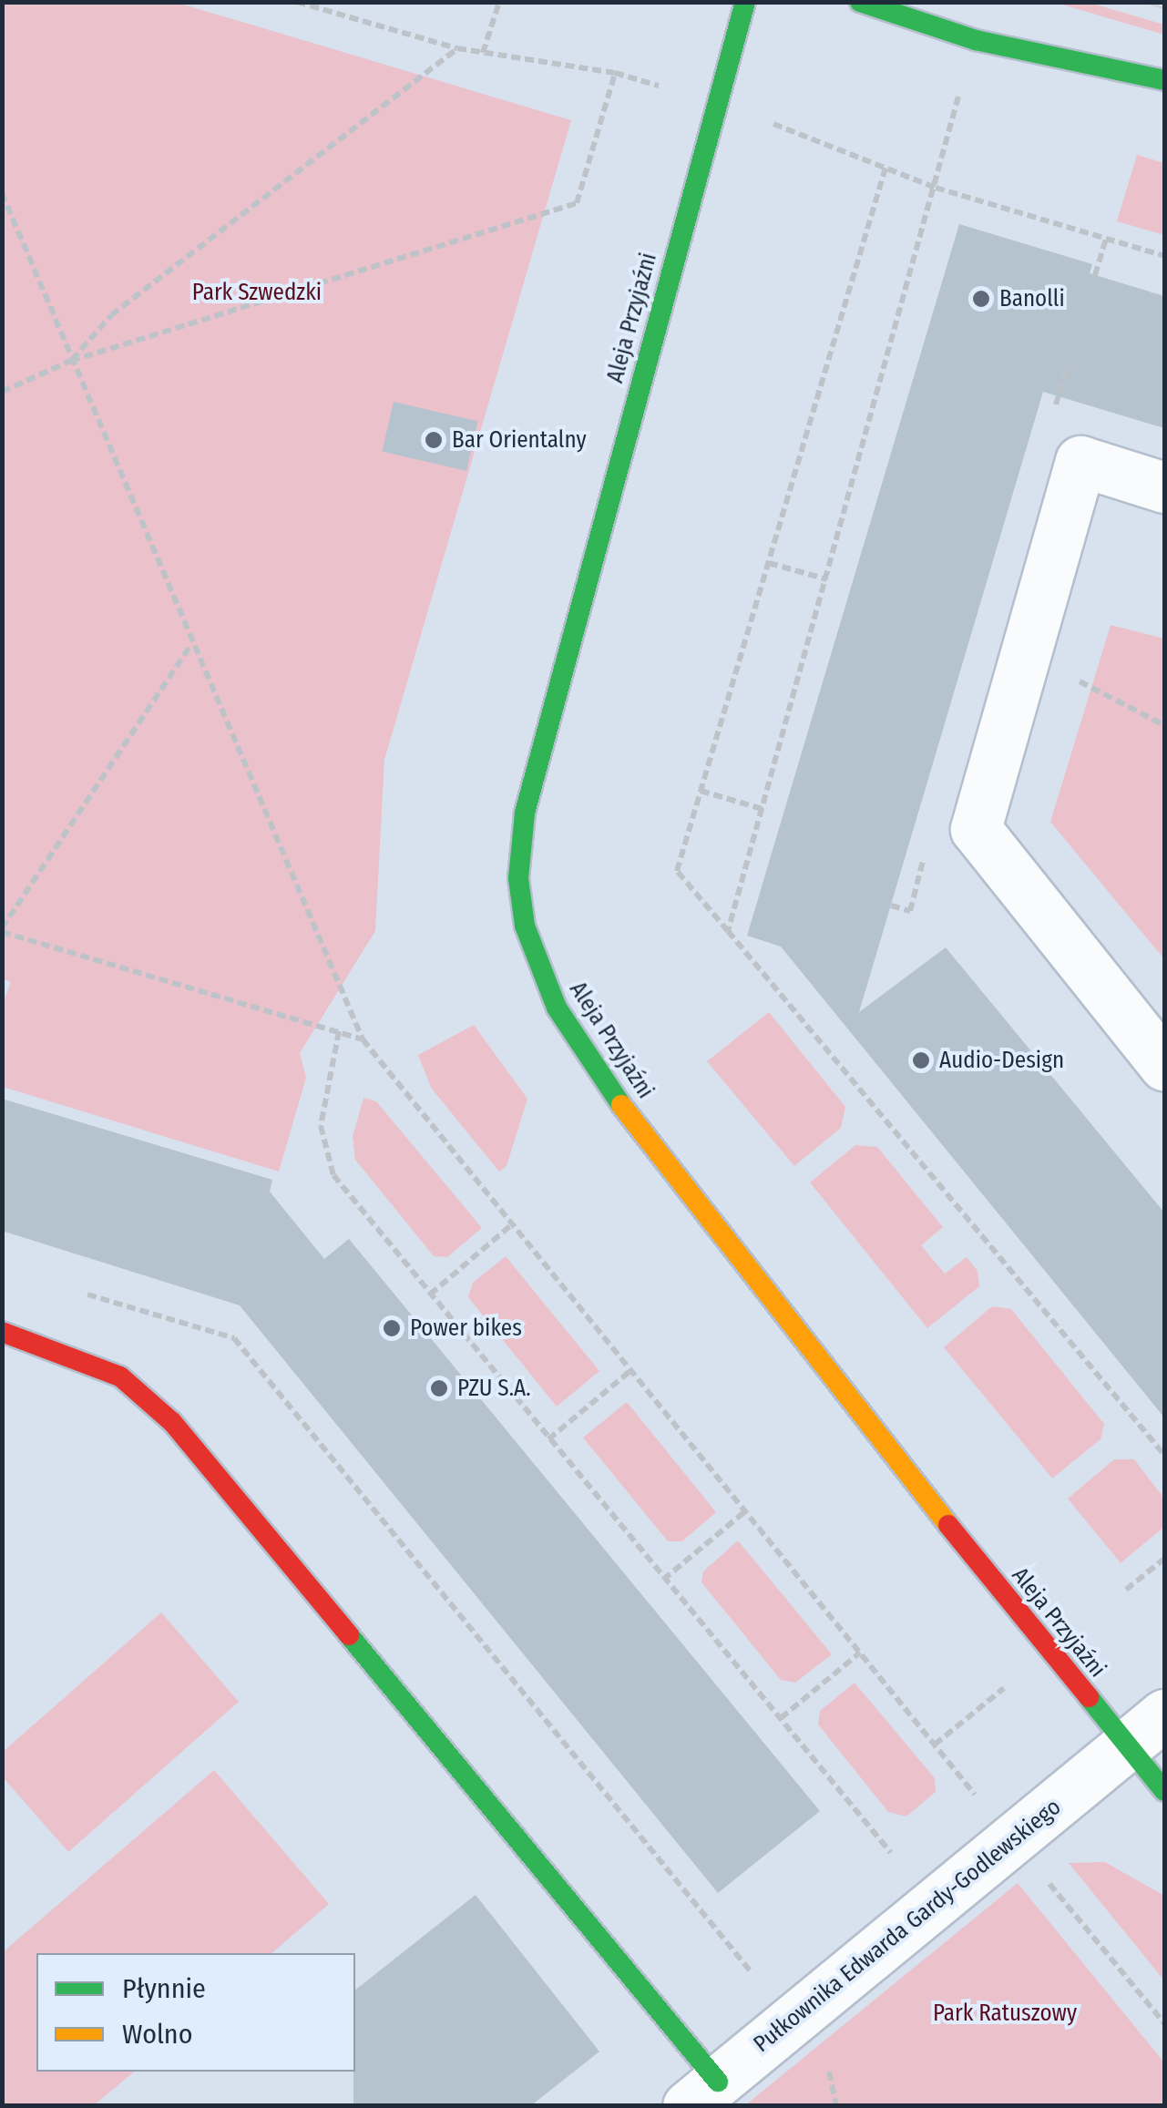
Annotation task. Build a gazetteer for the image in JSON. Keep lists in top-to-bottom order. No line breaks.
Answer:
{"streets":{"street":["Aleja Przyjaźni","Pułkownika Edwarda Gardy-Godlewskiego"]},"crossings":[["Aleja Przyjaźni","Pułkownika Edwarda Gardy-Godlewskiego"]],"parks":["Park Szwedzki","Park Ratuszowy"],"places":["Banolli","Bar Orientalny","Audio-Design","Power bikes","PZU S.A."],"legend":["Płynnie","Wolno"]}
